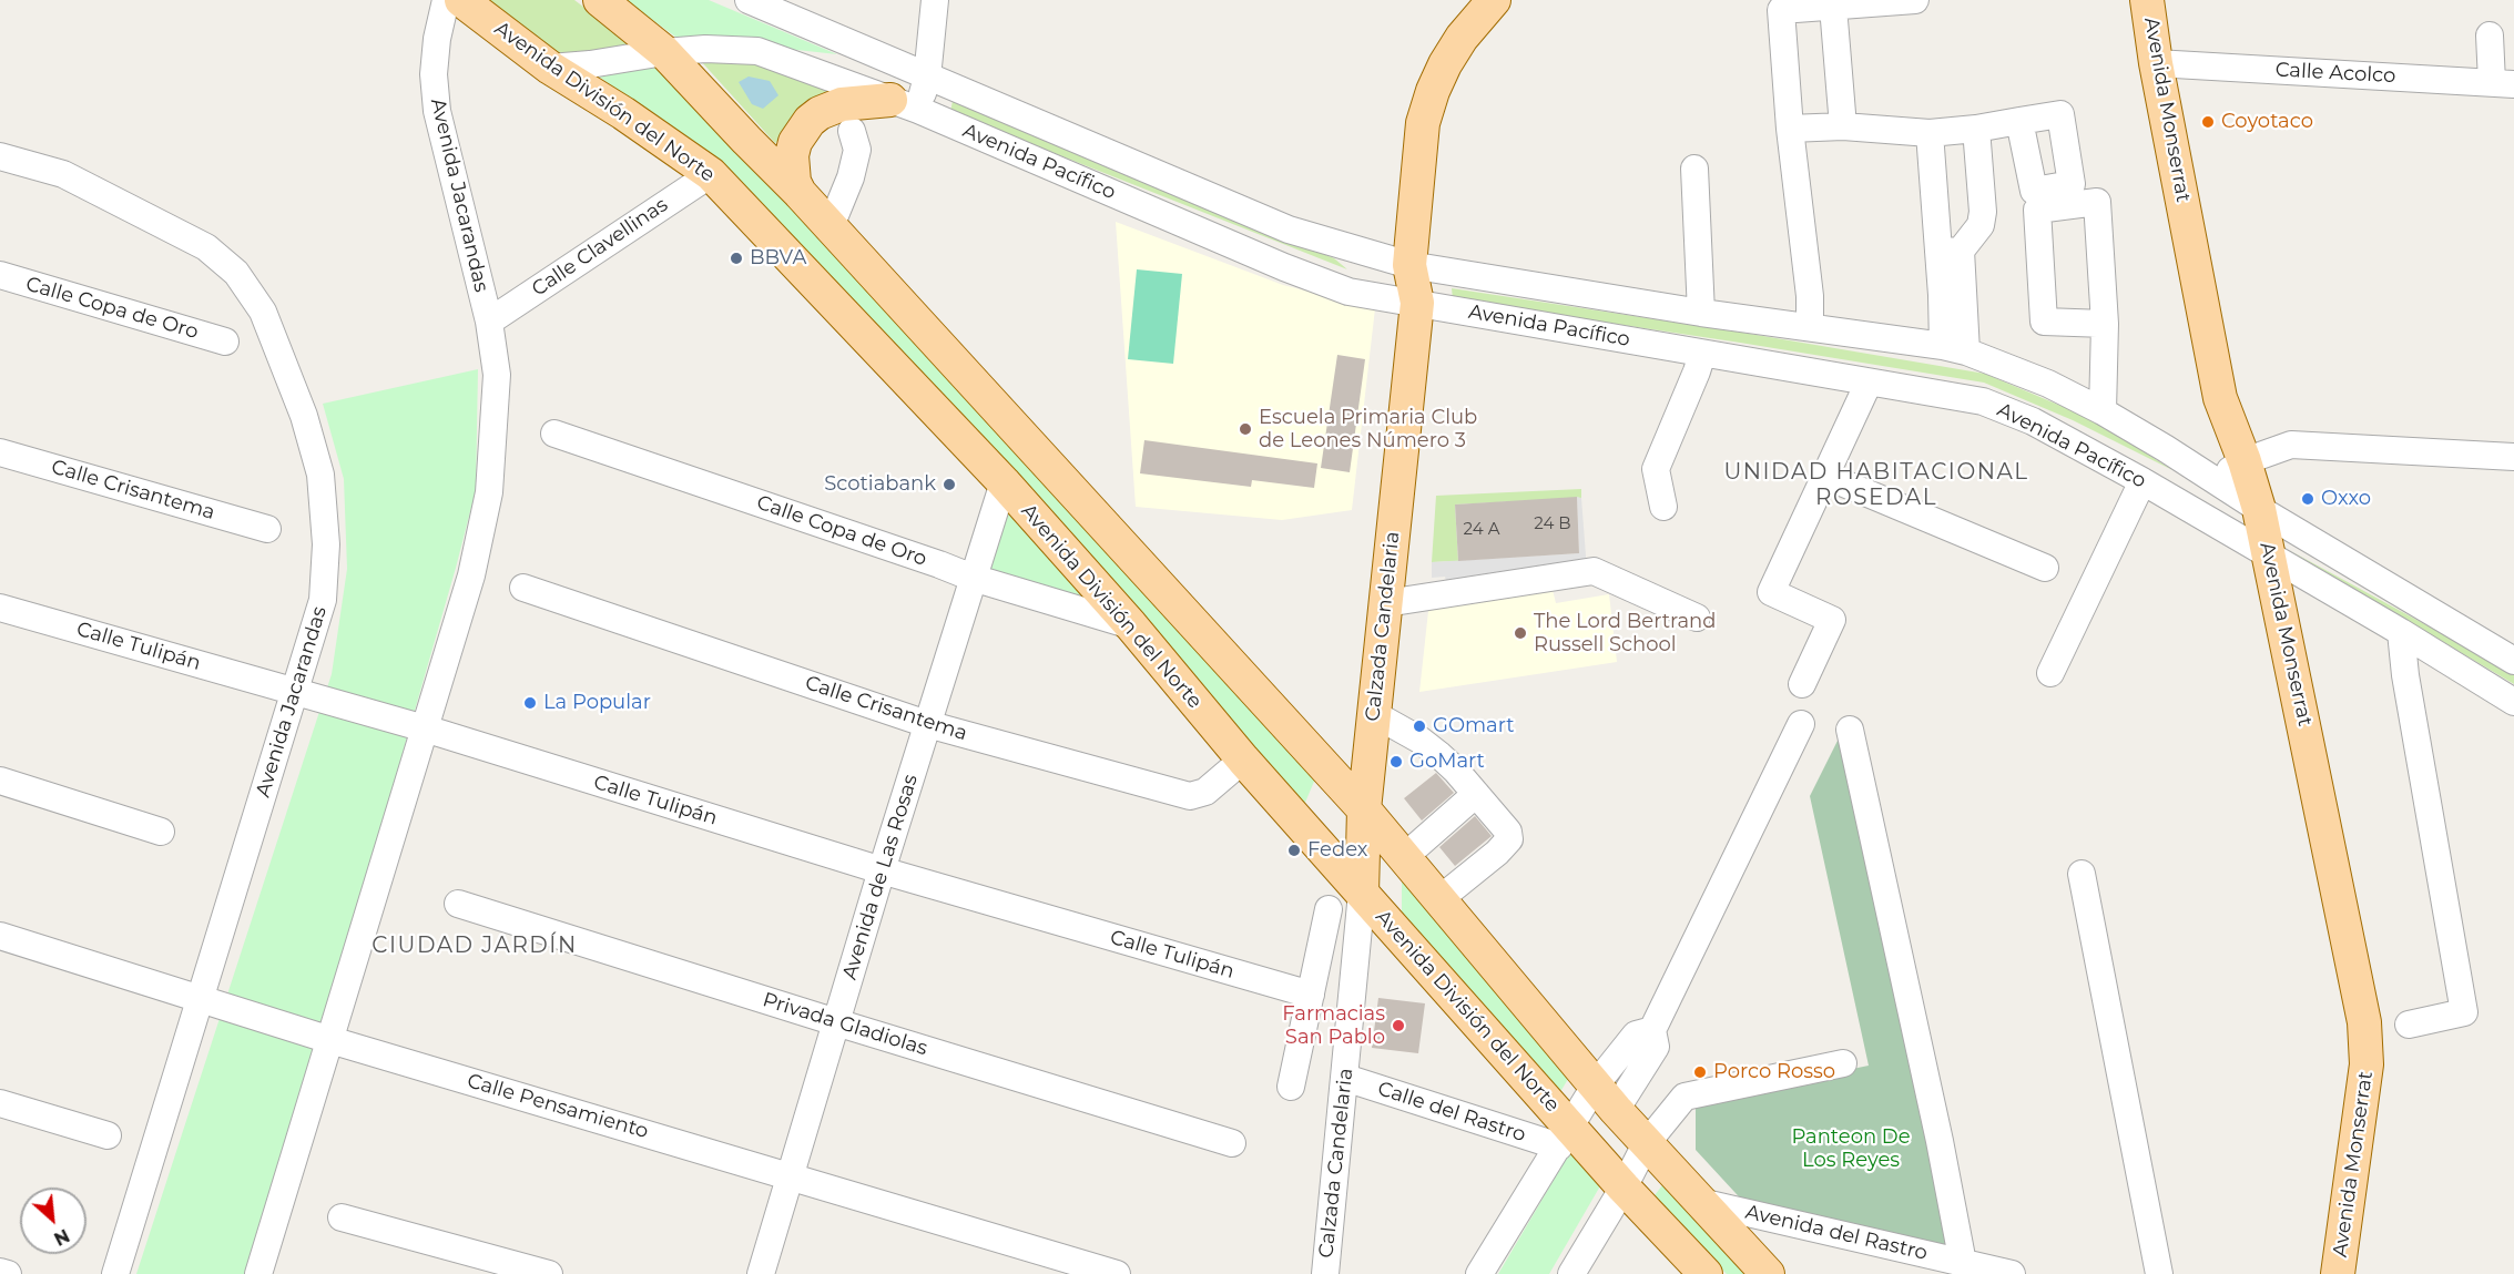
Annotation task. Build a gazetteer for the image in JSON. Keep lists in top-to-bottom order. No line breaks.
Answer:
{"streets":{"main road":["Avenida División del Norte","Avenida Monserrat","Calzada Candelaria"],"street":["Calle Acolco","Avenida Pacífico","Avenida Jacarandas","Calle Clavellinas","Calle Copa de Oro","Calle Crisantema","Calle Tulipán","Avenida de Las Rosas","Privada Gladiolas","Calle Pensamiento","Calle del Rastro","Avenida del Rastro"]},"crossings":[["Calle Acolco","Avenida Monserrat"],["Avenida División del Norte","Avenida Pacífico"],["Avenida División del Norte","Calle Clavellinas"],["Avenida División del Norte","Calle Copa de Oro"],["Avenida División del Norte","Calle Crisantema"],["Avenida División del Norte","Calzada Candelaria"],["Avenida División del Norte","Avenida de Las Rosas"],["Avenida División del Norte","Calle del Rastro"],["Avenida Monserrat","Avenida Pacífico"],["Avenida Pacífico","Calzada Candelaria"],["Avenida Jacarandas","Calle Clavellinas"],["Avenida Jacarandas","Calle Tulipán"],["Avenida Jacarandas","Calle Pensamiento"],["Calle Copa de Oro","Avenida de Las Rosas"],["Calle Crisantema","Avenida de Las Rosas"],["Calzada Candelaria","Calle del Rastro"],["Calle Tulipán","Avenida de Las Rosas"],["Avenida de Las Rosas","Privada Gladiolas"],["Avenida de Las Rosas","Calle Pensamiento"]],"districts":["UNIDAD HABITACIONAL ROSEDAL","CIUDAD JARDÍN"],"parks":["Panteon De Los Reyes"],"places":["Coyotaco","BBVA","Escuela Primaria Club de Leones Número 3","Scotiabank","Oxxo","The Lord Bertrand Russell School","La Popular","GOmart","GoMart","Fedex","Farmacias San Pablo","Porco Rosso"],"house_numbers":["24 B","24 A"],"north":"bottom right"}
